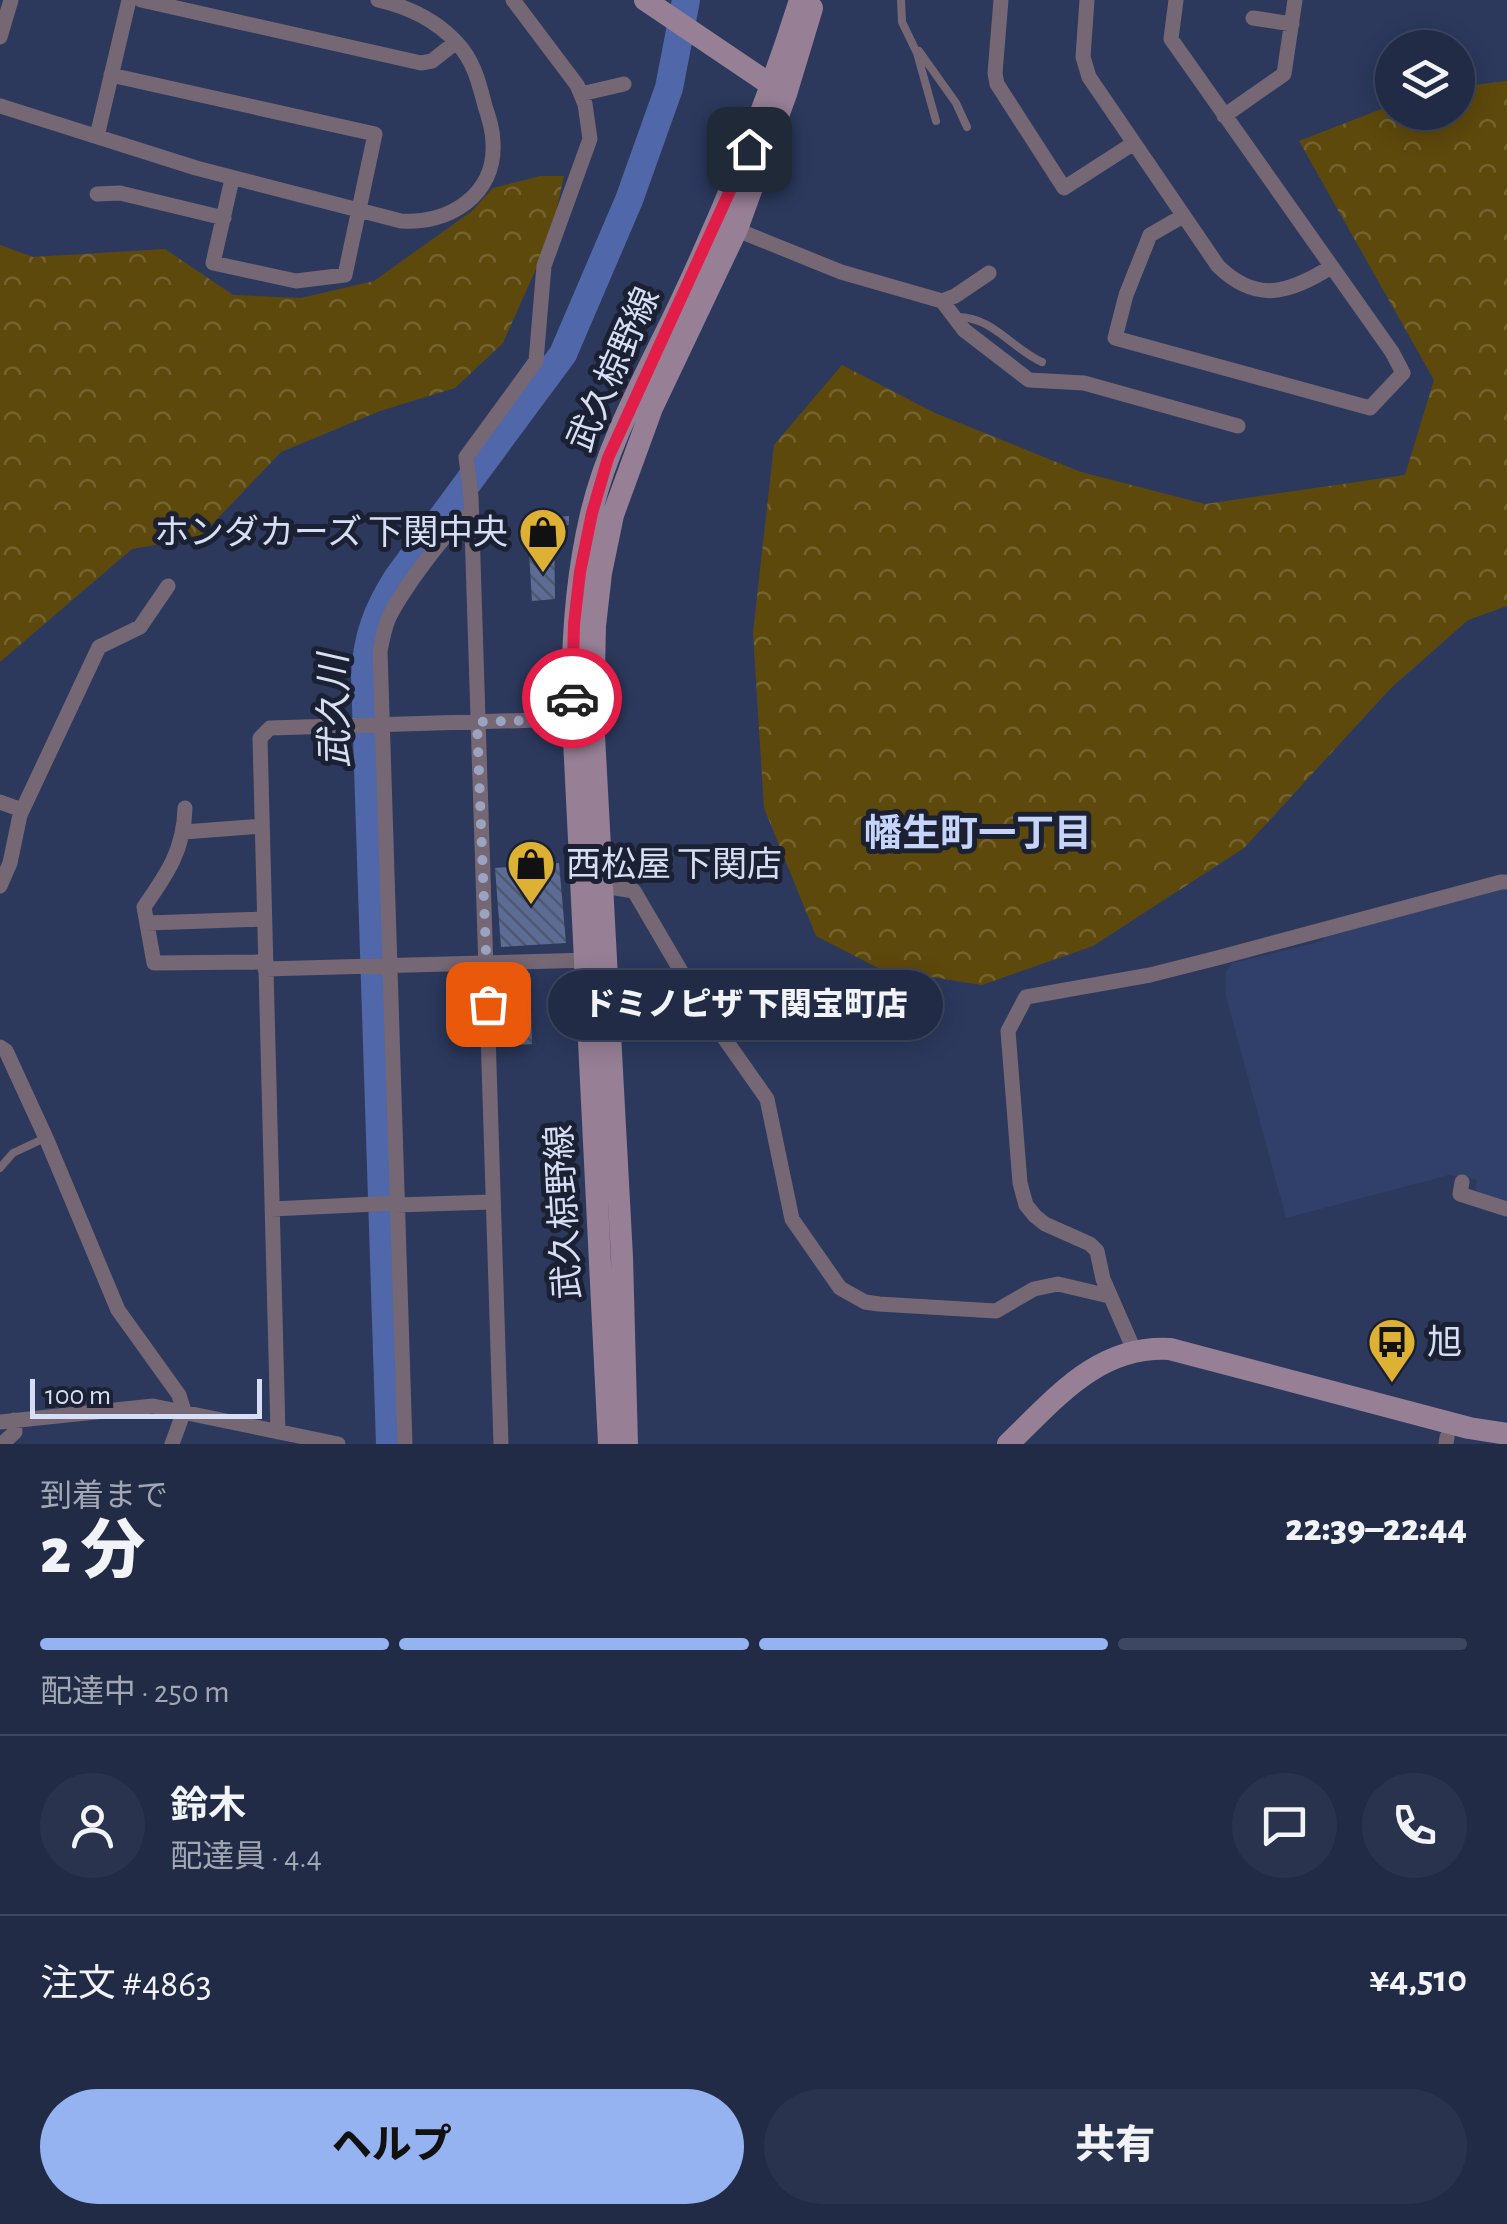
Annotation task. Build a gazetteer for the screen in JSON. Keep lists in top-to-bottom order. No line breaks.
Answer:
{"streets":{"main road":["武久椋野線"]},"districts":["幡生町一丁目"],"water":["武久川"],"places":{"shop":["ホンダカーズ 下関中央","西松屋 下関店"],"other":["ドミノピザ 下関宝町店"],"bus stop":["旭"]},"scale_bar":"100 m","page":{"bubble":"ドミノピザ 下関宝町店","scale":"100 m","heading":["2 分","到着まで","22:39–22:44"],"panel":["鈴木","配達員 · 4.4","注文 #4863","¥4,510"],"bar":"配達中 · 250 m","buttons":["ヘルプ","共有"]}}
